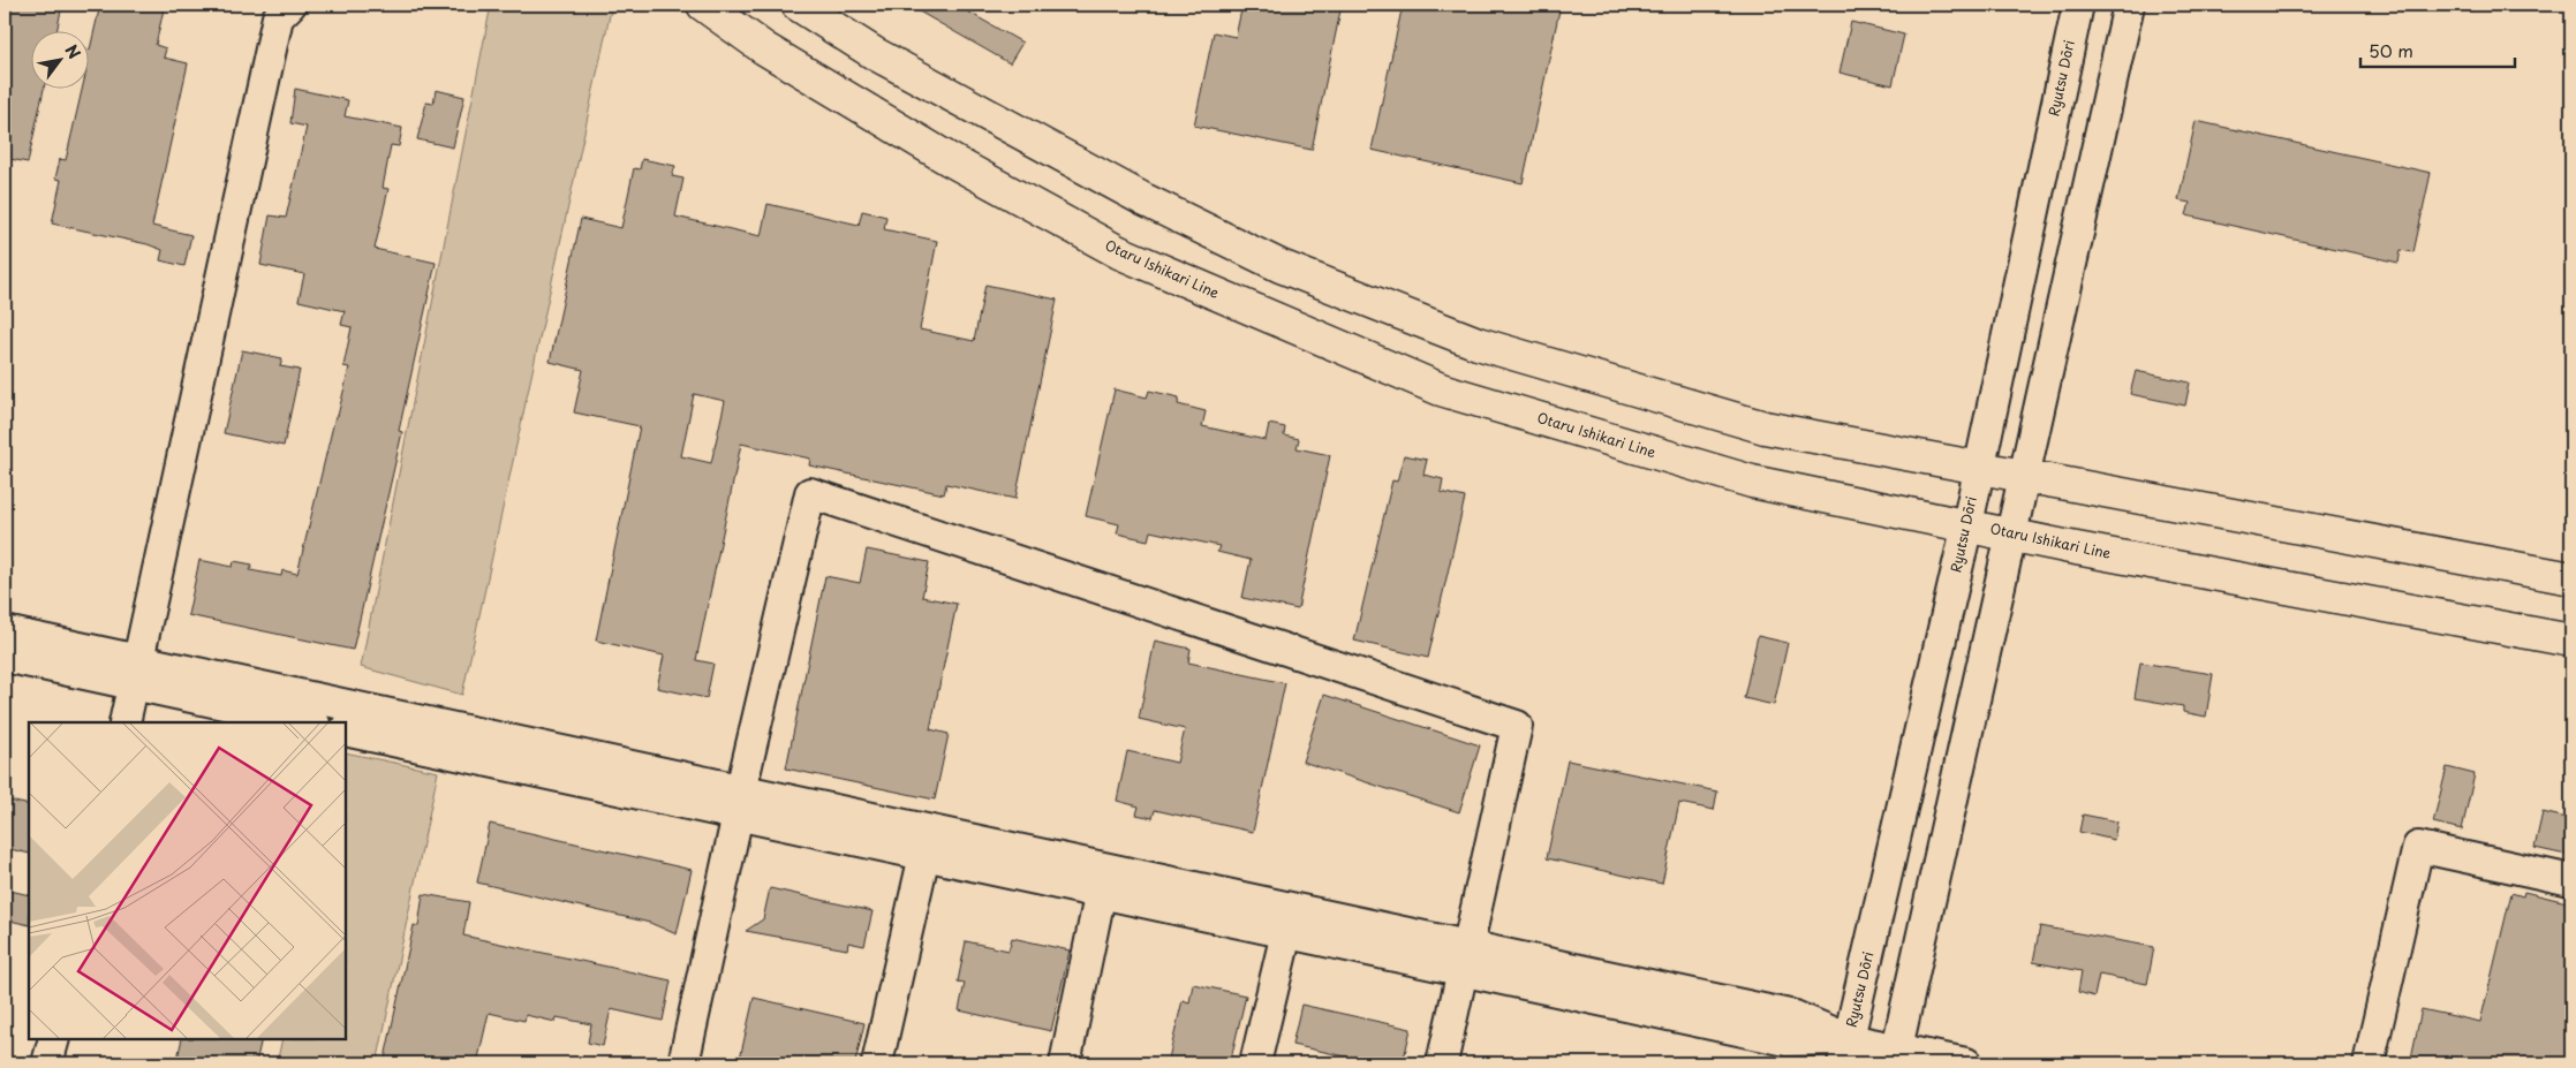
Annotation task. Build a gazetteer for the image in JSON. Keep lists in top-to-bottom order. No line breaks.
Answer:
{"streets":{"main road":["Otaru Ishikari Line"],"street":["Ryutsu Dōri"]},"crossings":[["Ryutsu Dōri","Otaru Ishikari Line"]],"scale_bar":"50 m","north":"top right"}
